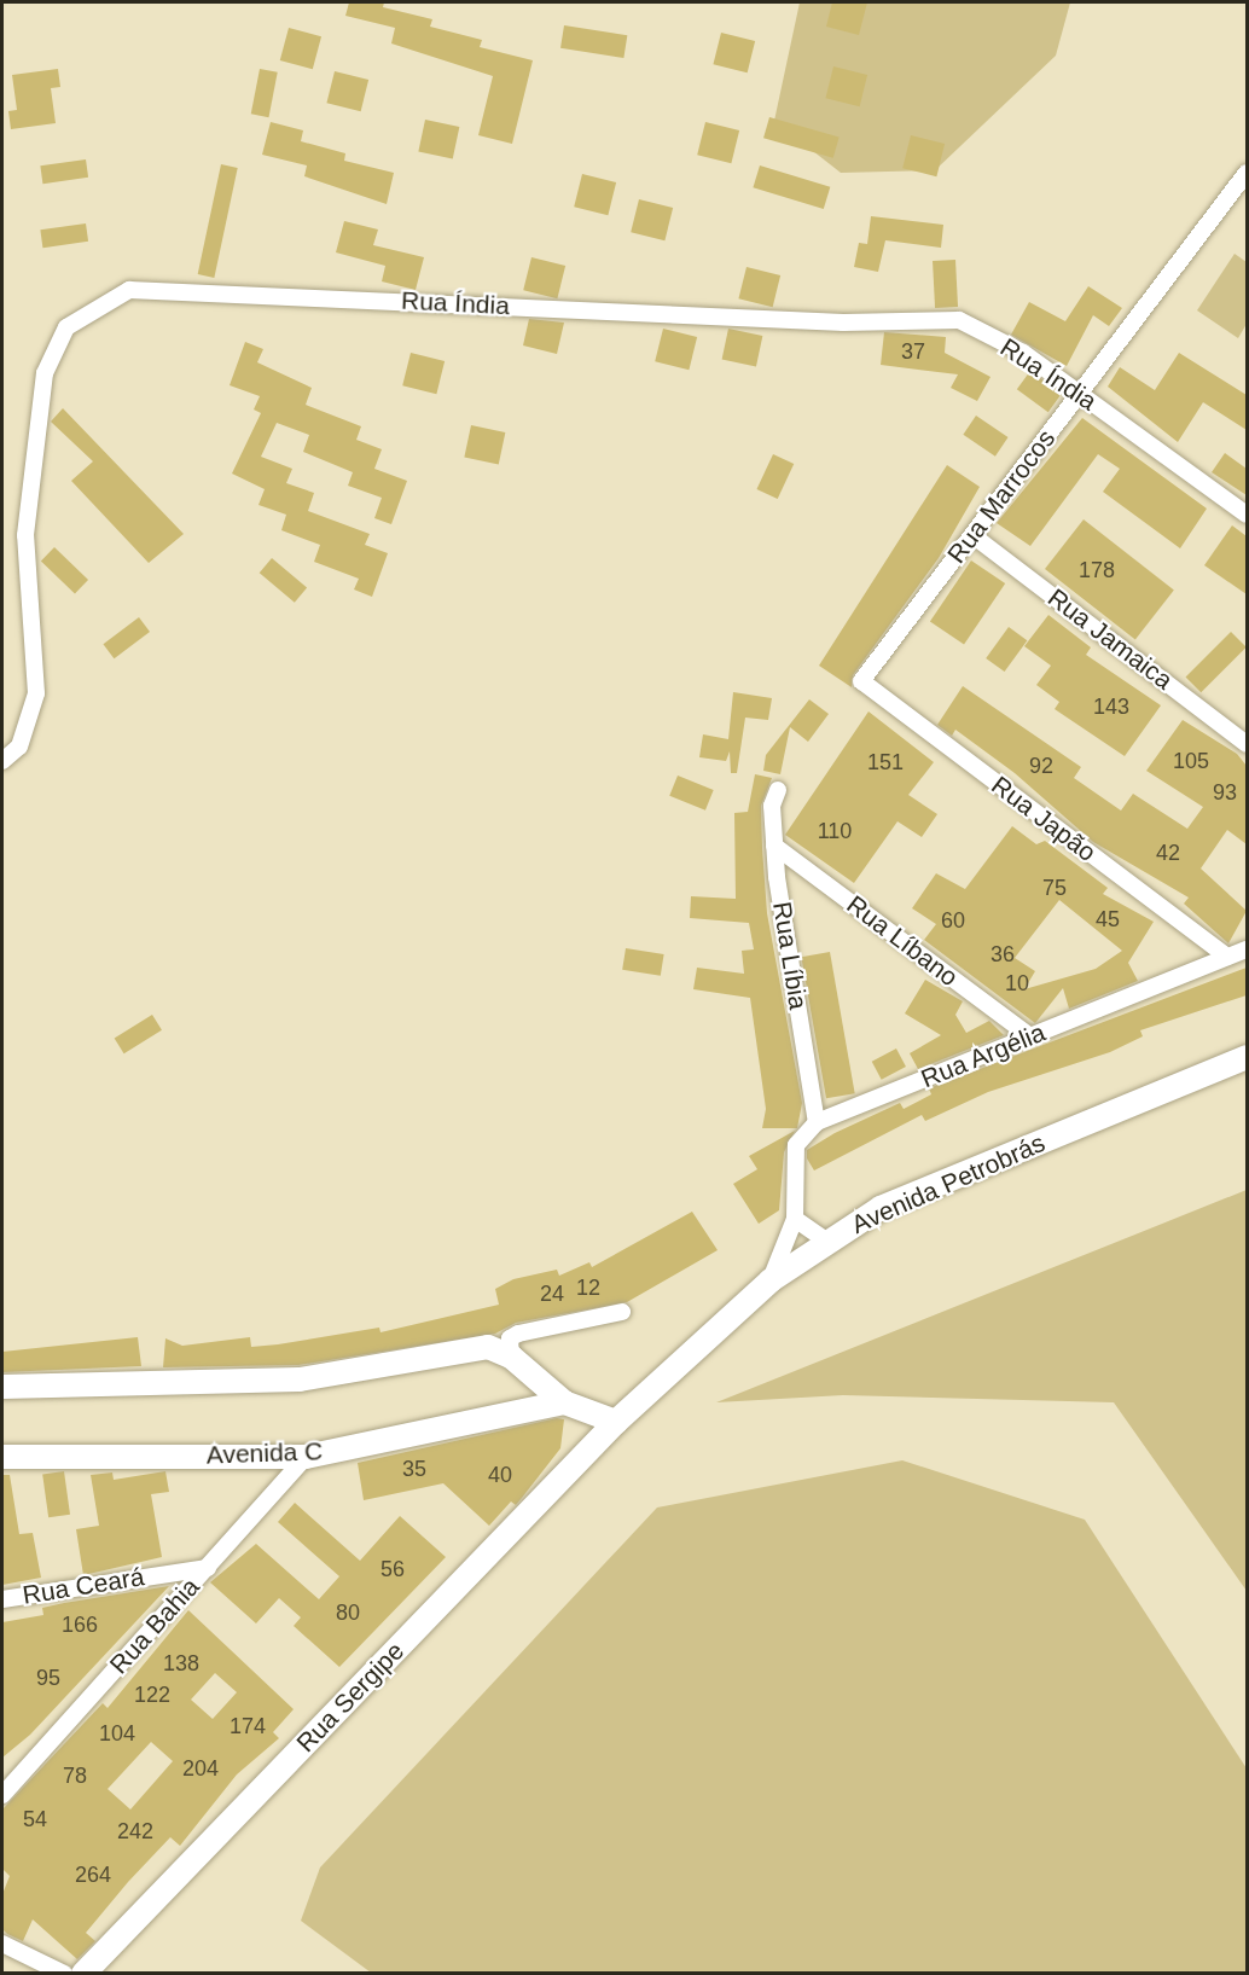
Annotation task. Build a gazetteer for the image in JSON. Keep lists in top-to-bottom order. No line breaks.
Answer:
{"streets":{"main road":["Avenida Petrobrás","Avenida C","Rua Sergipe"],"street":["Rua Índia","Rua Marrocos","Rua Jamaica","Rua Japão","Rua Líbano","Rua Líbia","Rua Argélia","Rua Ceará","Rua Bahia"]},"crossings":[["Rua Índia","Rua Marrocos"],["Rua Marrocos","Rua Jamaica"],["Rua Marrocos","Rua Japão"],["Rua Japão","Rua Argélia"],["Rua Líbano","Rua Líbia"],["Rua Líbano","Rua Argélia"],["Rua Líbia","Rua Argélia"],["Avenida Petrobrás","Rua Sergipe"],["Avenida C","Rua Bahia"],["Rua Ceará","Rua Bahia"]],"house_numbers":["37","178","143","105","151","92","93","110","42","75","45","60","36","10","12","24","35","40","56","80","166","138","95","122","174","104","204","78","54","242","264"]}
